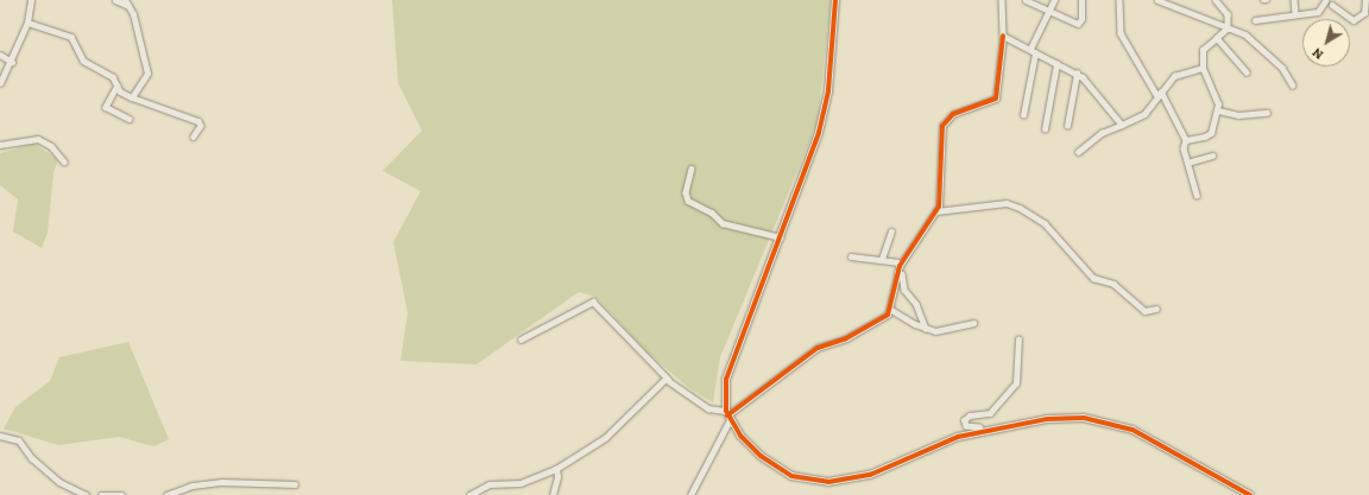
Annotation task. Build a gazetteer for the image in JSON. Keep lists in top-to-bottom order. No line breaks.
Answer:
{"north":"bottom left"}
